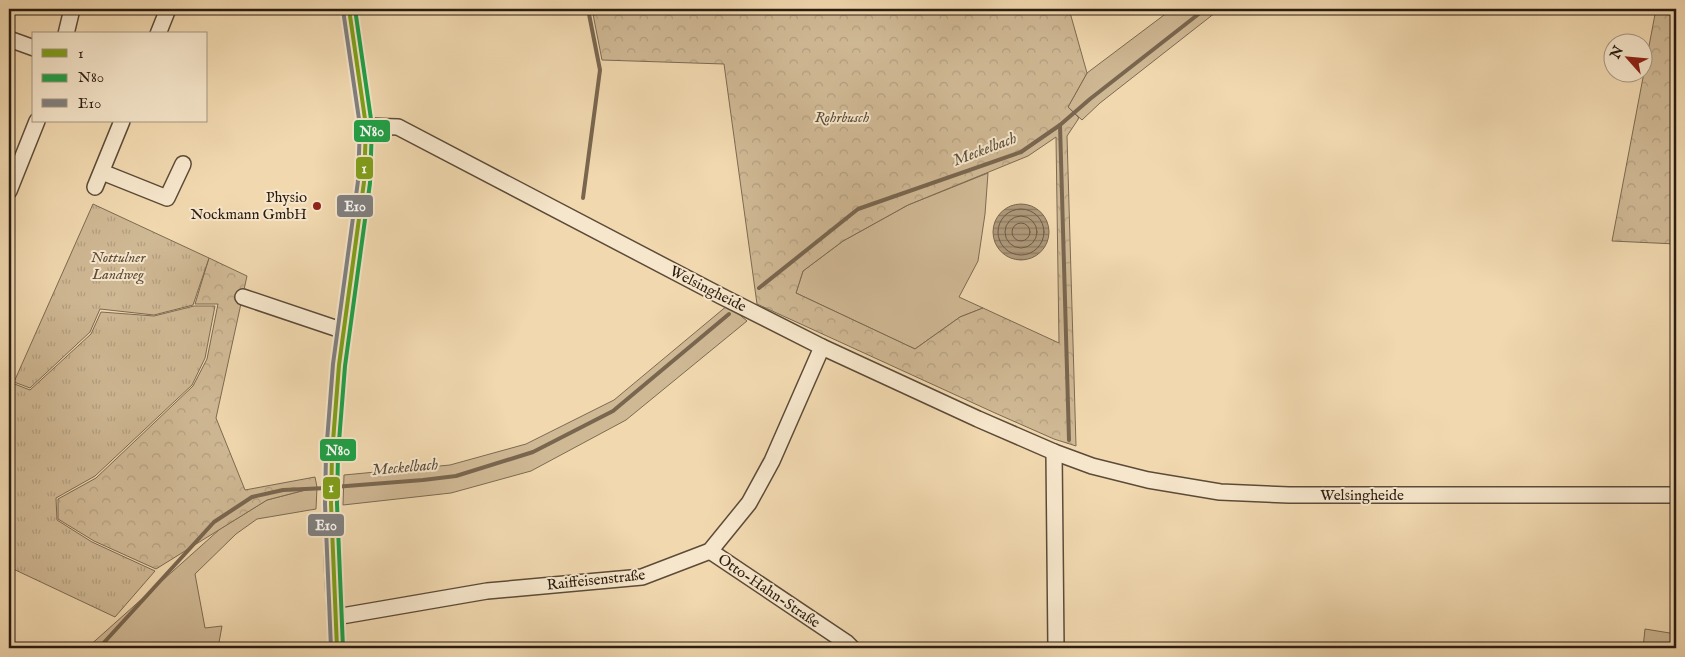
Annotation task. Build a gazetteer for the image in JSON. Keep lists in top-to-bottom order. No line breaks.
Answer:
{"streets":{"street":["Welsingheide","Raiffeisenstraße","Otto-Hahn-Straße"]},"crossings":[["Welsingheide","Raiffeisenstraße"],["Raiffeisenstraße","Otto-Hahn-Straße"]],"water":["Meckelbach"],"parks":["Rohrbusch","Nottulner Landweg"],"places":["Physio Nockmann GmbH"],"lines":["transit line 1","transit line N80","transit line E10"],"legend":["1","N80","E10"],"north":"top left"}
